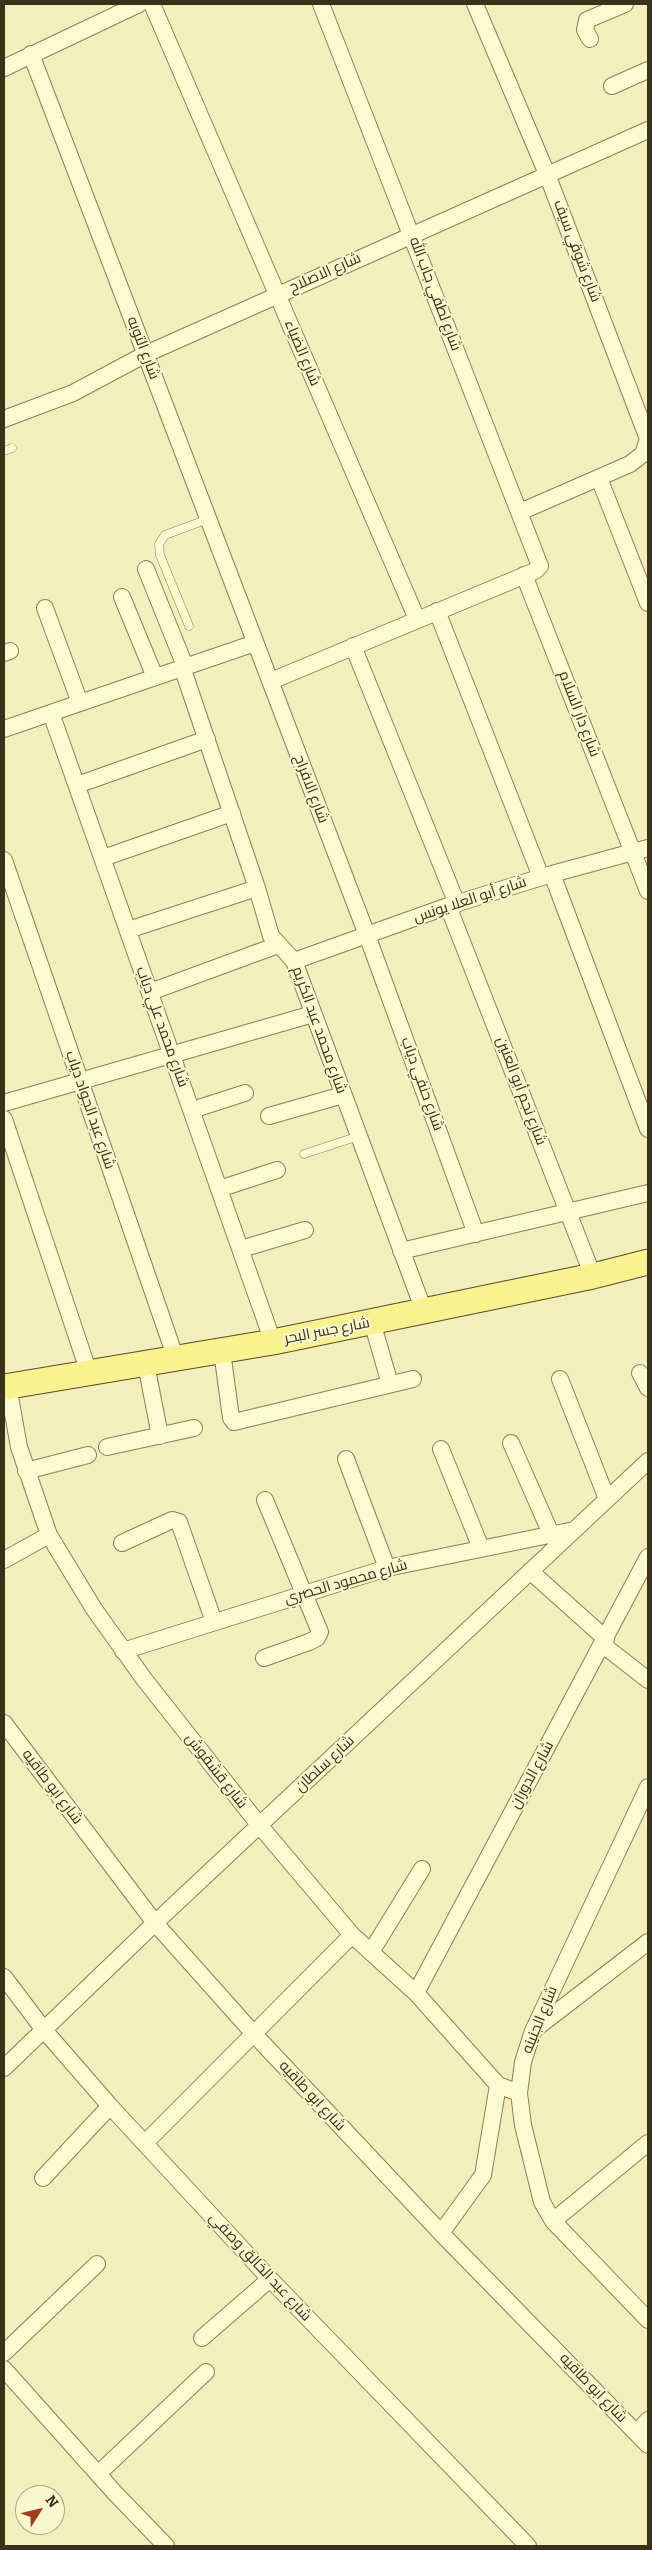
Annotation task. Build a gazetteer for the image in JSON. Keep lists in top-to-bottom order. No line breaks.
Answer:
{"streets":{"main road":["شارع جسر البحر"],"street":["شارع شوقي سيف","شارع الاصلاح","شارع لطفي جاب الله","شارع التوبه","شارع الضياء","شارع دار السلام","شارع الافراح","شارع أبو العلا يونس","شارع محمد علي دياب","شارع محمد عبد الكريم","شارع حنفي دياب","شارع نجم أبو العنين","شارع عبد الجواد دياب","شارع محمود الحصري","شارع سلطان","شارع قشقوش","شارع الدوران","شارع ابو طاقيه","شارع الجنينه","شارع عبد الخالق وصفي"]},"crossings":[["شارع شوقي سيف","شارع الاصلاح"],["شارع شوقي سيف","شارع لطفي جاب الله"],["شارع الاصلاح","شارع لطفي جاب الله"],["شارع الاصلاح","شارع التوبه"],["شارع الاصلاح","شارع الضياء"],["شارع لطفي جاب الله","شارع دار السلام"],["شارع التوبه","شارع الافراح"],["شارع دار السلام","شارع أبو العلا يونس"],["شارع الافراح","شارع أبو العلا يونس"],["شارع الافراح","شارع حنفي دياب"],["شارع أبو العلا يونس","شارع محمد عبد الكريم"],["شارع أبو العلا يونس","شارع حنفي دياب"],["شارع أبو العلا يونس","شارع نجم أبو العنين"],["شارع محمد علي دياب","شارع جسر البحر"],["شارع محمد عبد الكريم","شارع جسر البحر"],["شارع نجم أبو العنين","شارع جسر البحر"],["شارع عبد الجواد دياب","شارع جسر البحر"],["شارع جسر البحر","شارع قشقوش"],["شارع محمود الحصري","شارع سلطان"],["شارع محمود الحصري","شارع قشقوش"],["شارع سلطان","شارع قشقوش"],["شارع سلطان","شارع ابو طاقيه"],["شارع سلطان","شارع عبد الخالق وصفي"],["شارع قشقوش","شارع الدوران"],["شارع قشقوش","شارع الجنينه"]],"north":"top right"}
